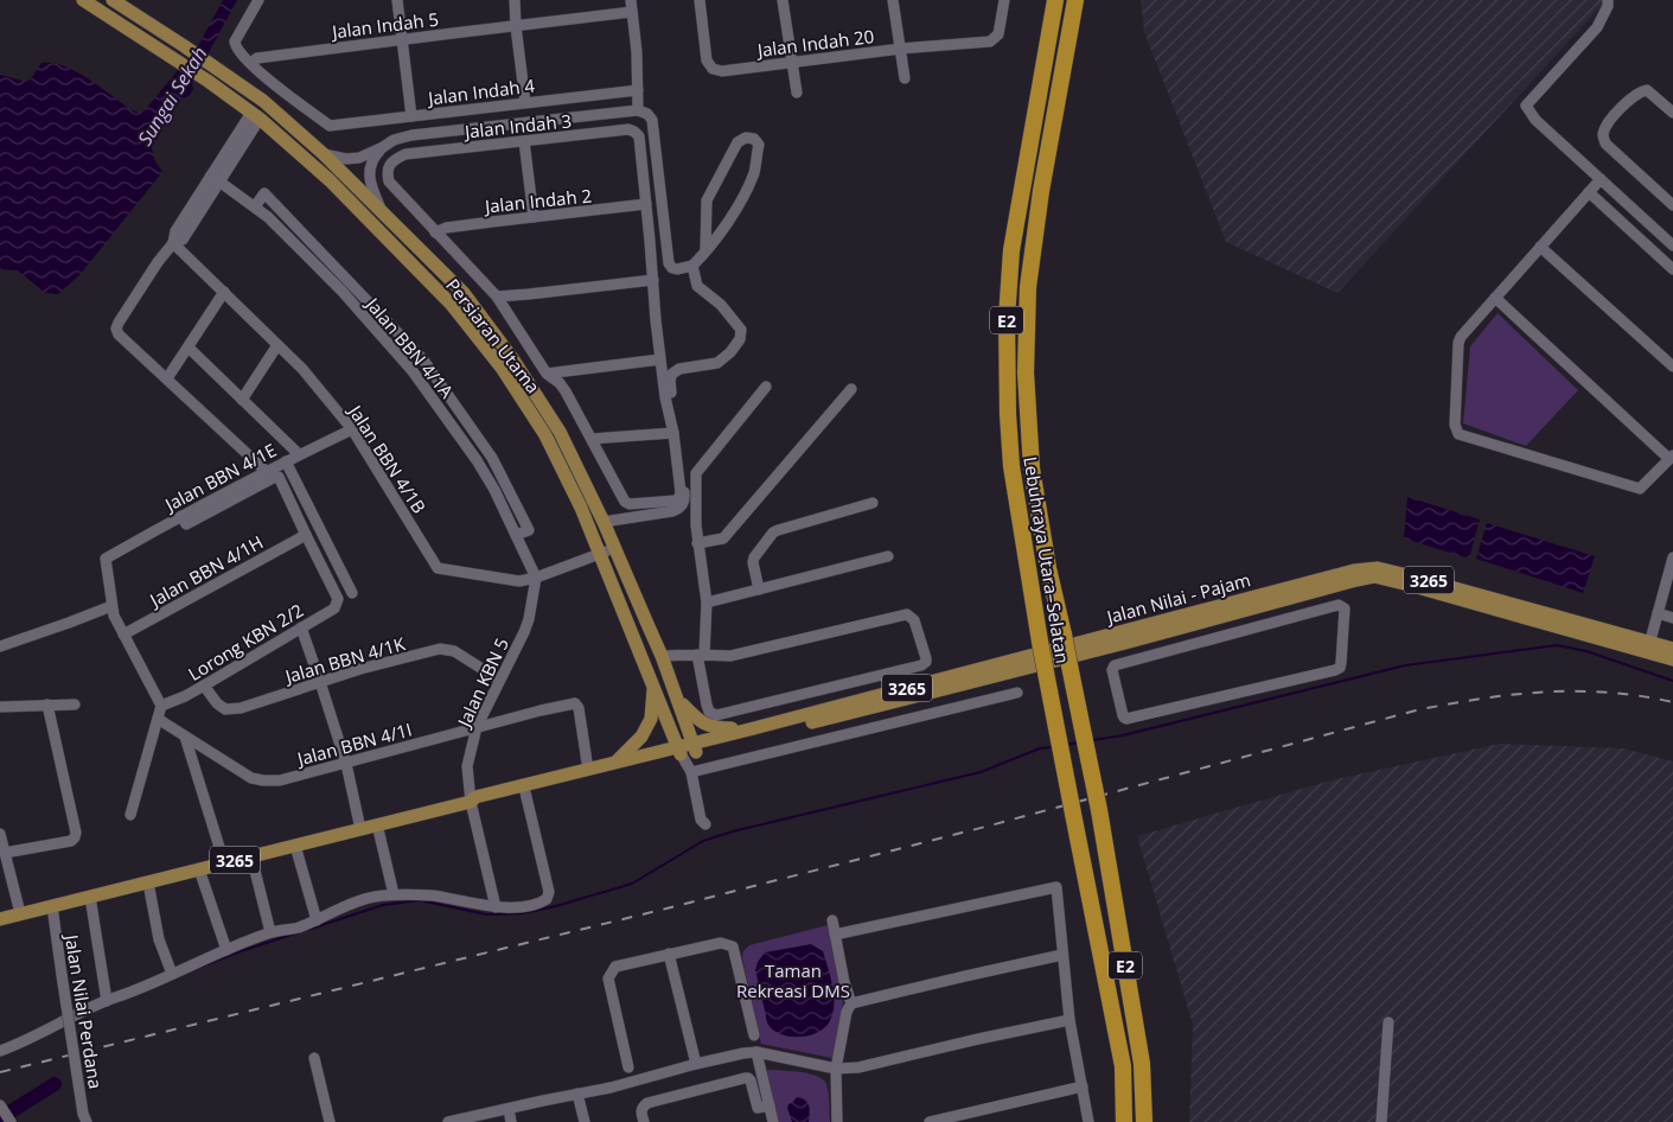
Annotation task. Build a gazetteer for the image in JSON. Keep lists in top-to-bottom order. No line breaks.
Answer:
{"streets":{"highway":["E2","Lebuhraya Utara–Selatan"],"main road":["Persiaran Utama","3265","Jalan Nilai - Pajam"],"street":["Jalan Indah 5","Jalan Indah 20","Jalan Indah 4","Jalan Indah 3","Jalan Indah 2","Jalan BBN 4/1A","Jalan BBN 4/1B","Jalan BBN 4/1E","Jalan BBN 4/1H","Lorong KBN 2/2","Jalan BBN 4/1K","Jalan KBN 5","Jalan BBN 4/1I","Jalan Nilai Perdana"]},"crossings":[["Jalan Indah 5","Jalan Indah 4"],["Jalan Indah 3","Jalan Indah 2"],["Persiaran Utama","Jalan BBN 4/1B"],["Persiaran Utama","3265"],["Persiaran Utama","Jalan Nilai - Pajam"],["Jalan BBN 4/1A","Jalan BBN 4/1B"],["Jalan BBN 4/1A","Jalan KBN 5"],["Jalan BBN 4/1B","Jalan BBN 4/1E"],["Jalan BBN 4/1B","Jalan KBN 5"],["Jalan BBN 4/1H","Lorong KBN 2/2"],["3265","Jalan Nilai - Pajam"],["3265","Jalan KBN 5"],["3265","Jalan BBN 4/1I"],["3265","Jalan Nilai Perdana"],["Lorong KBN 2/2","Jalan BBN 4/1K"],["Jalan BBN 4/1K","Jalan KBN 5"],["Jalan KBN 5","Jalan BBN 4/1I"]],"water":["Sungai Sekah"],"parks":["Taman Rekreasi DMS"]}
